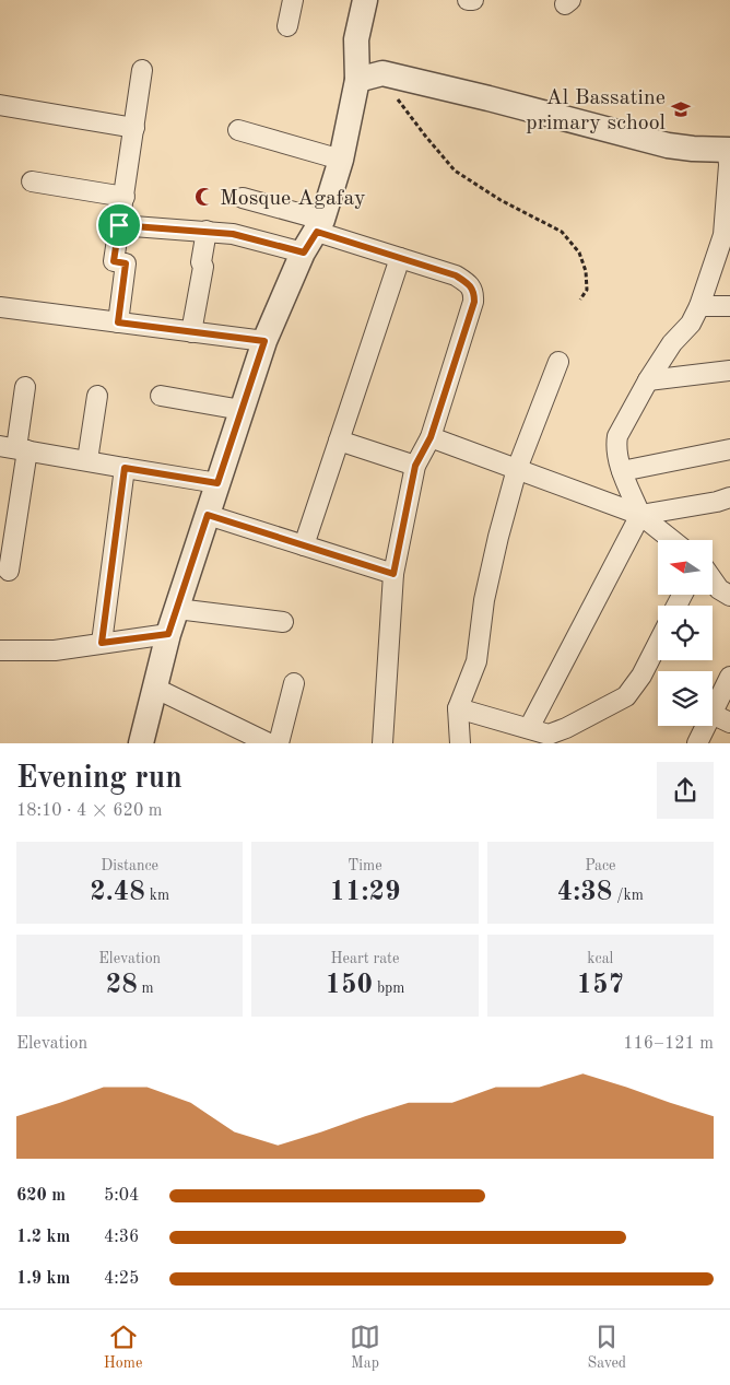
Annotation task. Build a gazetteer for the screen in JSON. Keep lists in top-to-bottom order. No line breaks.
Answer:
{"places":{"school or university":["Al Bassatine primary school"],"mosque":["Mosque Agafay"]},"north":"left","page":{"heading":["Evening run","18:10 · 4 × 620 m"],"stats":[["Distance","2.48 km"],["Time","11:29"],["Pace","4:38 /km"],["Elevation","28 m"],["Heart rate","150 bpm"],["kcal","157"]],"chart":["Elevation","116–121 m"],"list":[{"name":"620 m","note":"5:04"},{"name":"1.2 km","note":"4:36"},{"name":"1.9 km","note":"4:25"}],"tabs":["Home","Map","Saved"]}}
